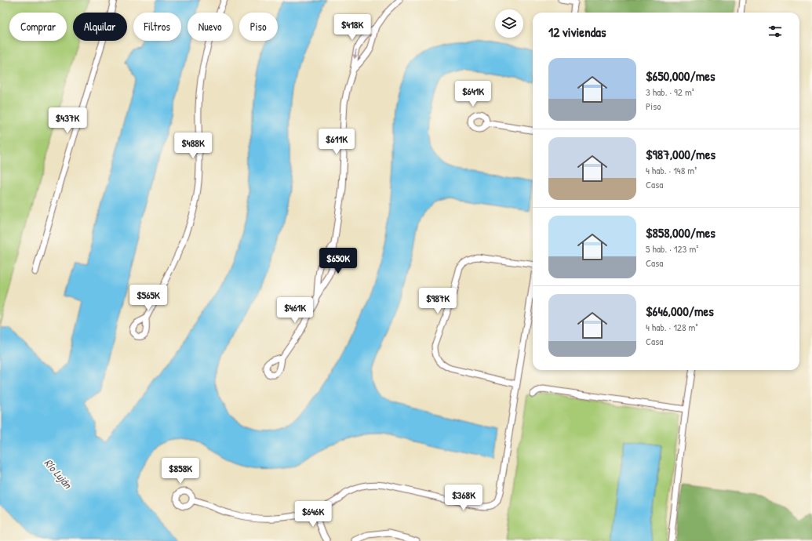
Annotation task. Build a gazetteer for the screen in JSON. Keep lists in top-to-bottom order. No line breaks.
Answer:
{"water":["Río Luján"],"page":{"chip":["Comprar","Alquilar","Filtros","Nuevo","Piso"],"heading":"12 viviendas","price":["$418K","$641K","$437K","$611K","$488K","$650K","$565K","$987K","$461K","$858K","$368K","$646K"],"list":[{"name":"$650,000/mes","note":"3 hab. · 92 m² · Piso"},{"name":"$987,000/mes","note":"4 hab. · 148 m² · Casa"},{"name":"$858,000/mes","note":"5 hab. · 123 m² · Casa"},{"name":"$646,000/mes","note":"4 hab. · 128 m² · Casa"}]}}
